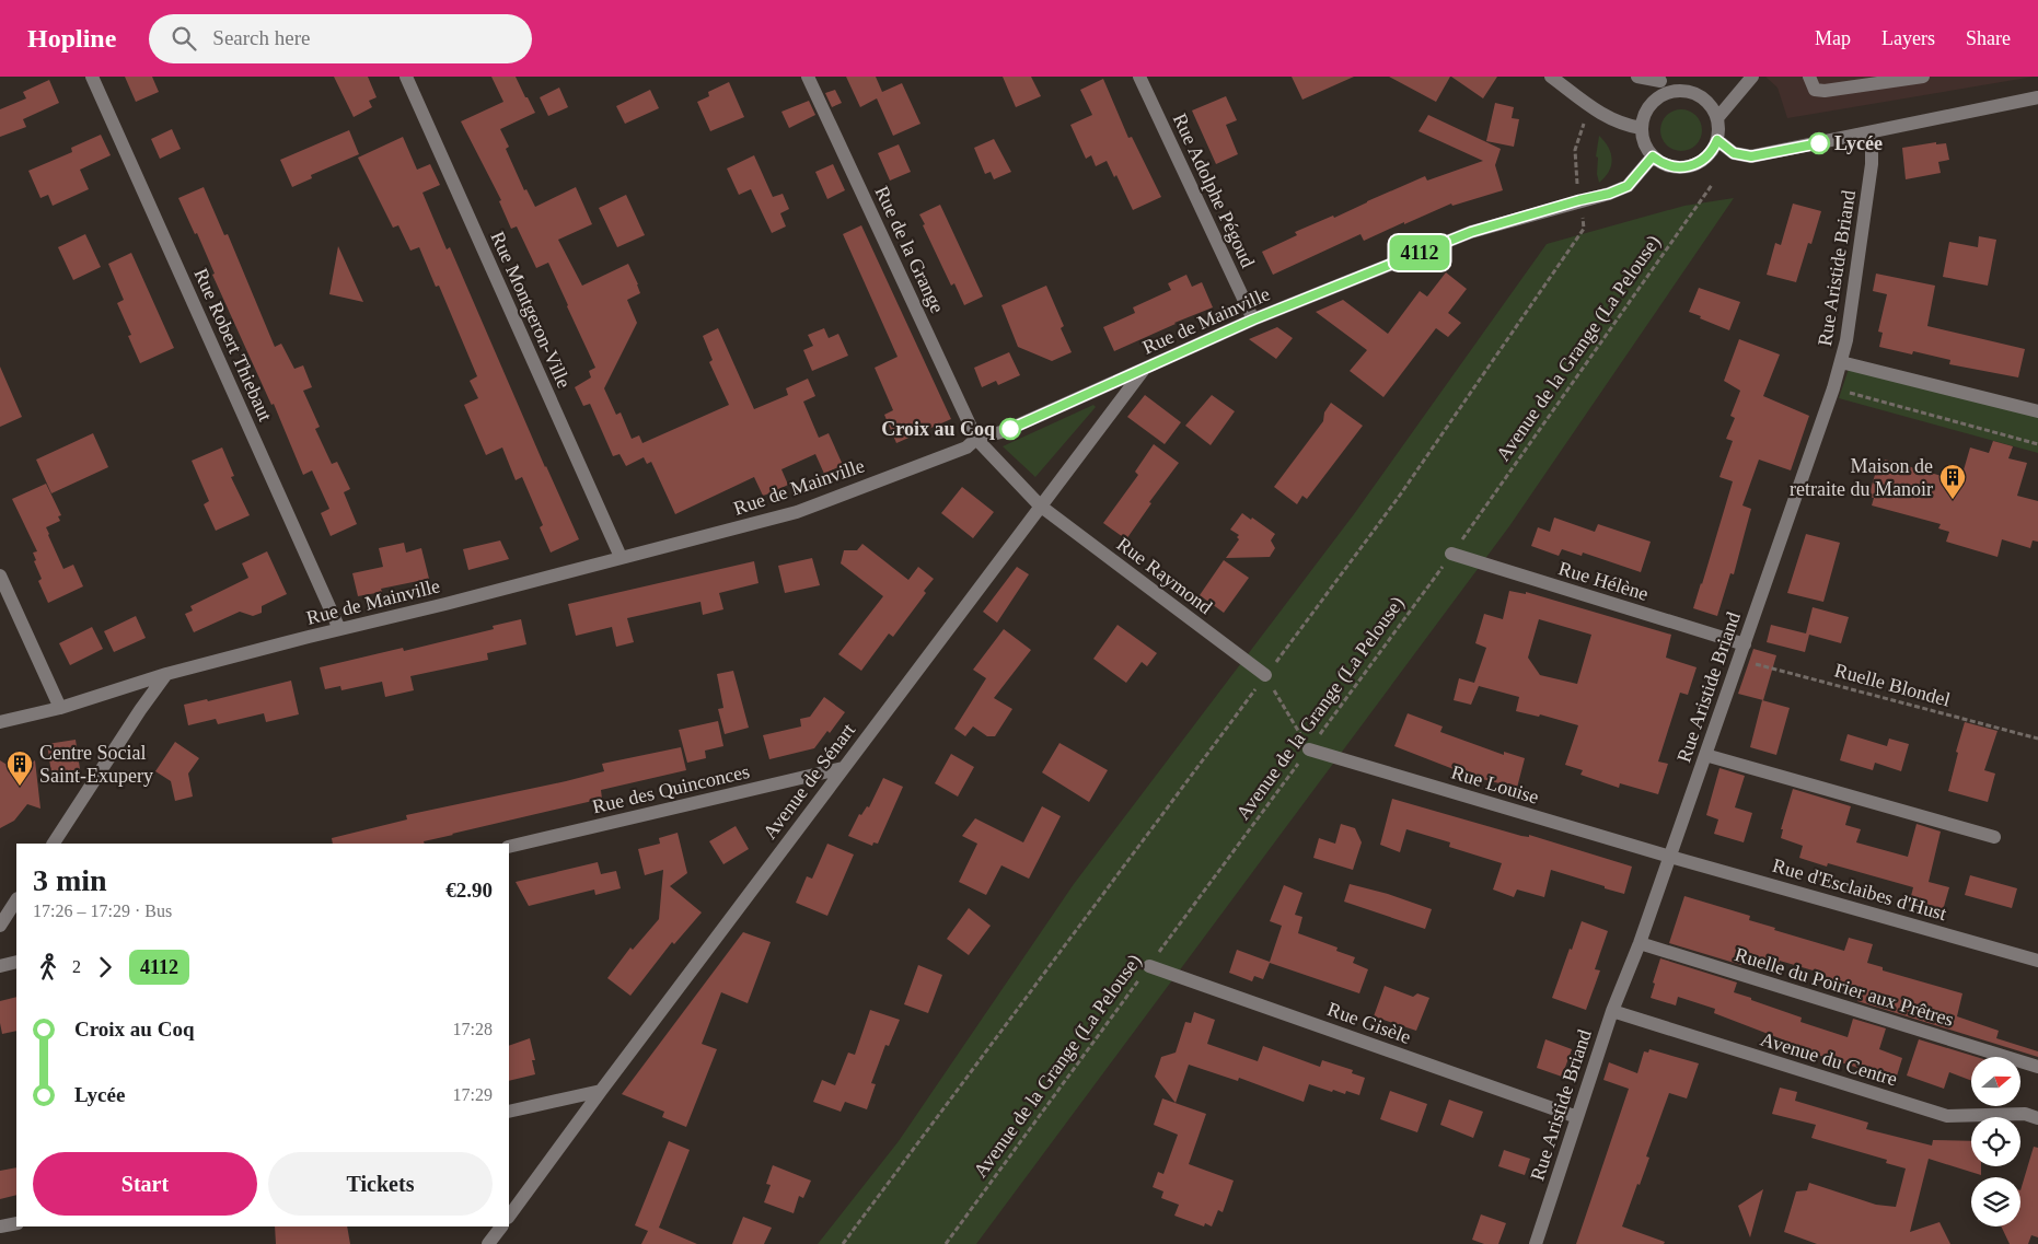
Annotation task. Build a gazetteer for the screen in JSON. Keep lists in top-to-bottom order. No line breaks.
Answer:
{"streets":{"street":["Rue Adolphe Pégoud","Rue de la Grange","Rue Aristide Briand","Rue Montgeron-Ville","Rue de Mainville","Rue Robert Thiebaut","Rue Raymond","Rue Hélène","Avenue de Sénart","Rue Louise","Rue des Quinconces","Rue d'Esclaibes d'Hust","Ruelle du Poirier aux Prêtres","Rue Gisèle","Avenue du Centre"],"path":["Avenue de la Grange (La Pelouse)","Ruelle Blondel"]},"crossings":[["Rue Adolphe Pégoud","Rue de Mainville"],["Rue de la Grange","Rue de Mainville"],["Rue de la Grange","Rue Raymond"],["Rue de la Grange","Avenue de Sénart"],["Rue Aristide Briand","Rue Hélène"],["Rue Aristide Briand","Ruelle Blondel"],["Rue Aristide Briand","Rue Louise"],["Rue Aristide Briand","Rue d'Esclaibes d'Hust"],["Rue Aristide Briand","Ruelle du Poirier aux Prêtres"],["Rue Aristide Briand","Rue Gisèle"],["Rue Aristide Briand","Avenue du Centre"],["Rue Montgeron-Ville","Rue de Mainville"],["Rue de Mainville","Rue Robert Thiebaut"],["Rue de Mainville","Avenue de Sénart"],["Avenue de la Grange (La Pelouse)","Rue Hélène"],["Avenue de la Grange (La Pelouse)","Rue Louise"],["Avenue de la Grange (La Pelouse)","Rue Gisèle"],["Rue Raymond","Avenue de Sénart"],["Avenue de Sénart","Rue des Quinconces"],["Rue Louise","Rue d'Esclaibes d'Hust"]],"places":{"other":["Lycée","Croix au Coq"],"building":["Maison de retraite du Manoir","Centre Social Saint-Exupery"]},"lines":["bus line 4112"],"north":"right","page":{"header":"Hopline","search":"Search here","nav":["Map","Layers","Share"],"on_map":"4112","heading":["3 min","17:26 – 17:29 · Bus","€2.90"],"legs":["2","4112"],"list":[{"name":"Croix au Coq","value":"17:28"},{"name":"Lycée","value":"17:29"}],"buttons":["Start","Tickets"]}}
